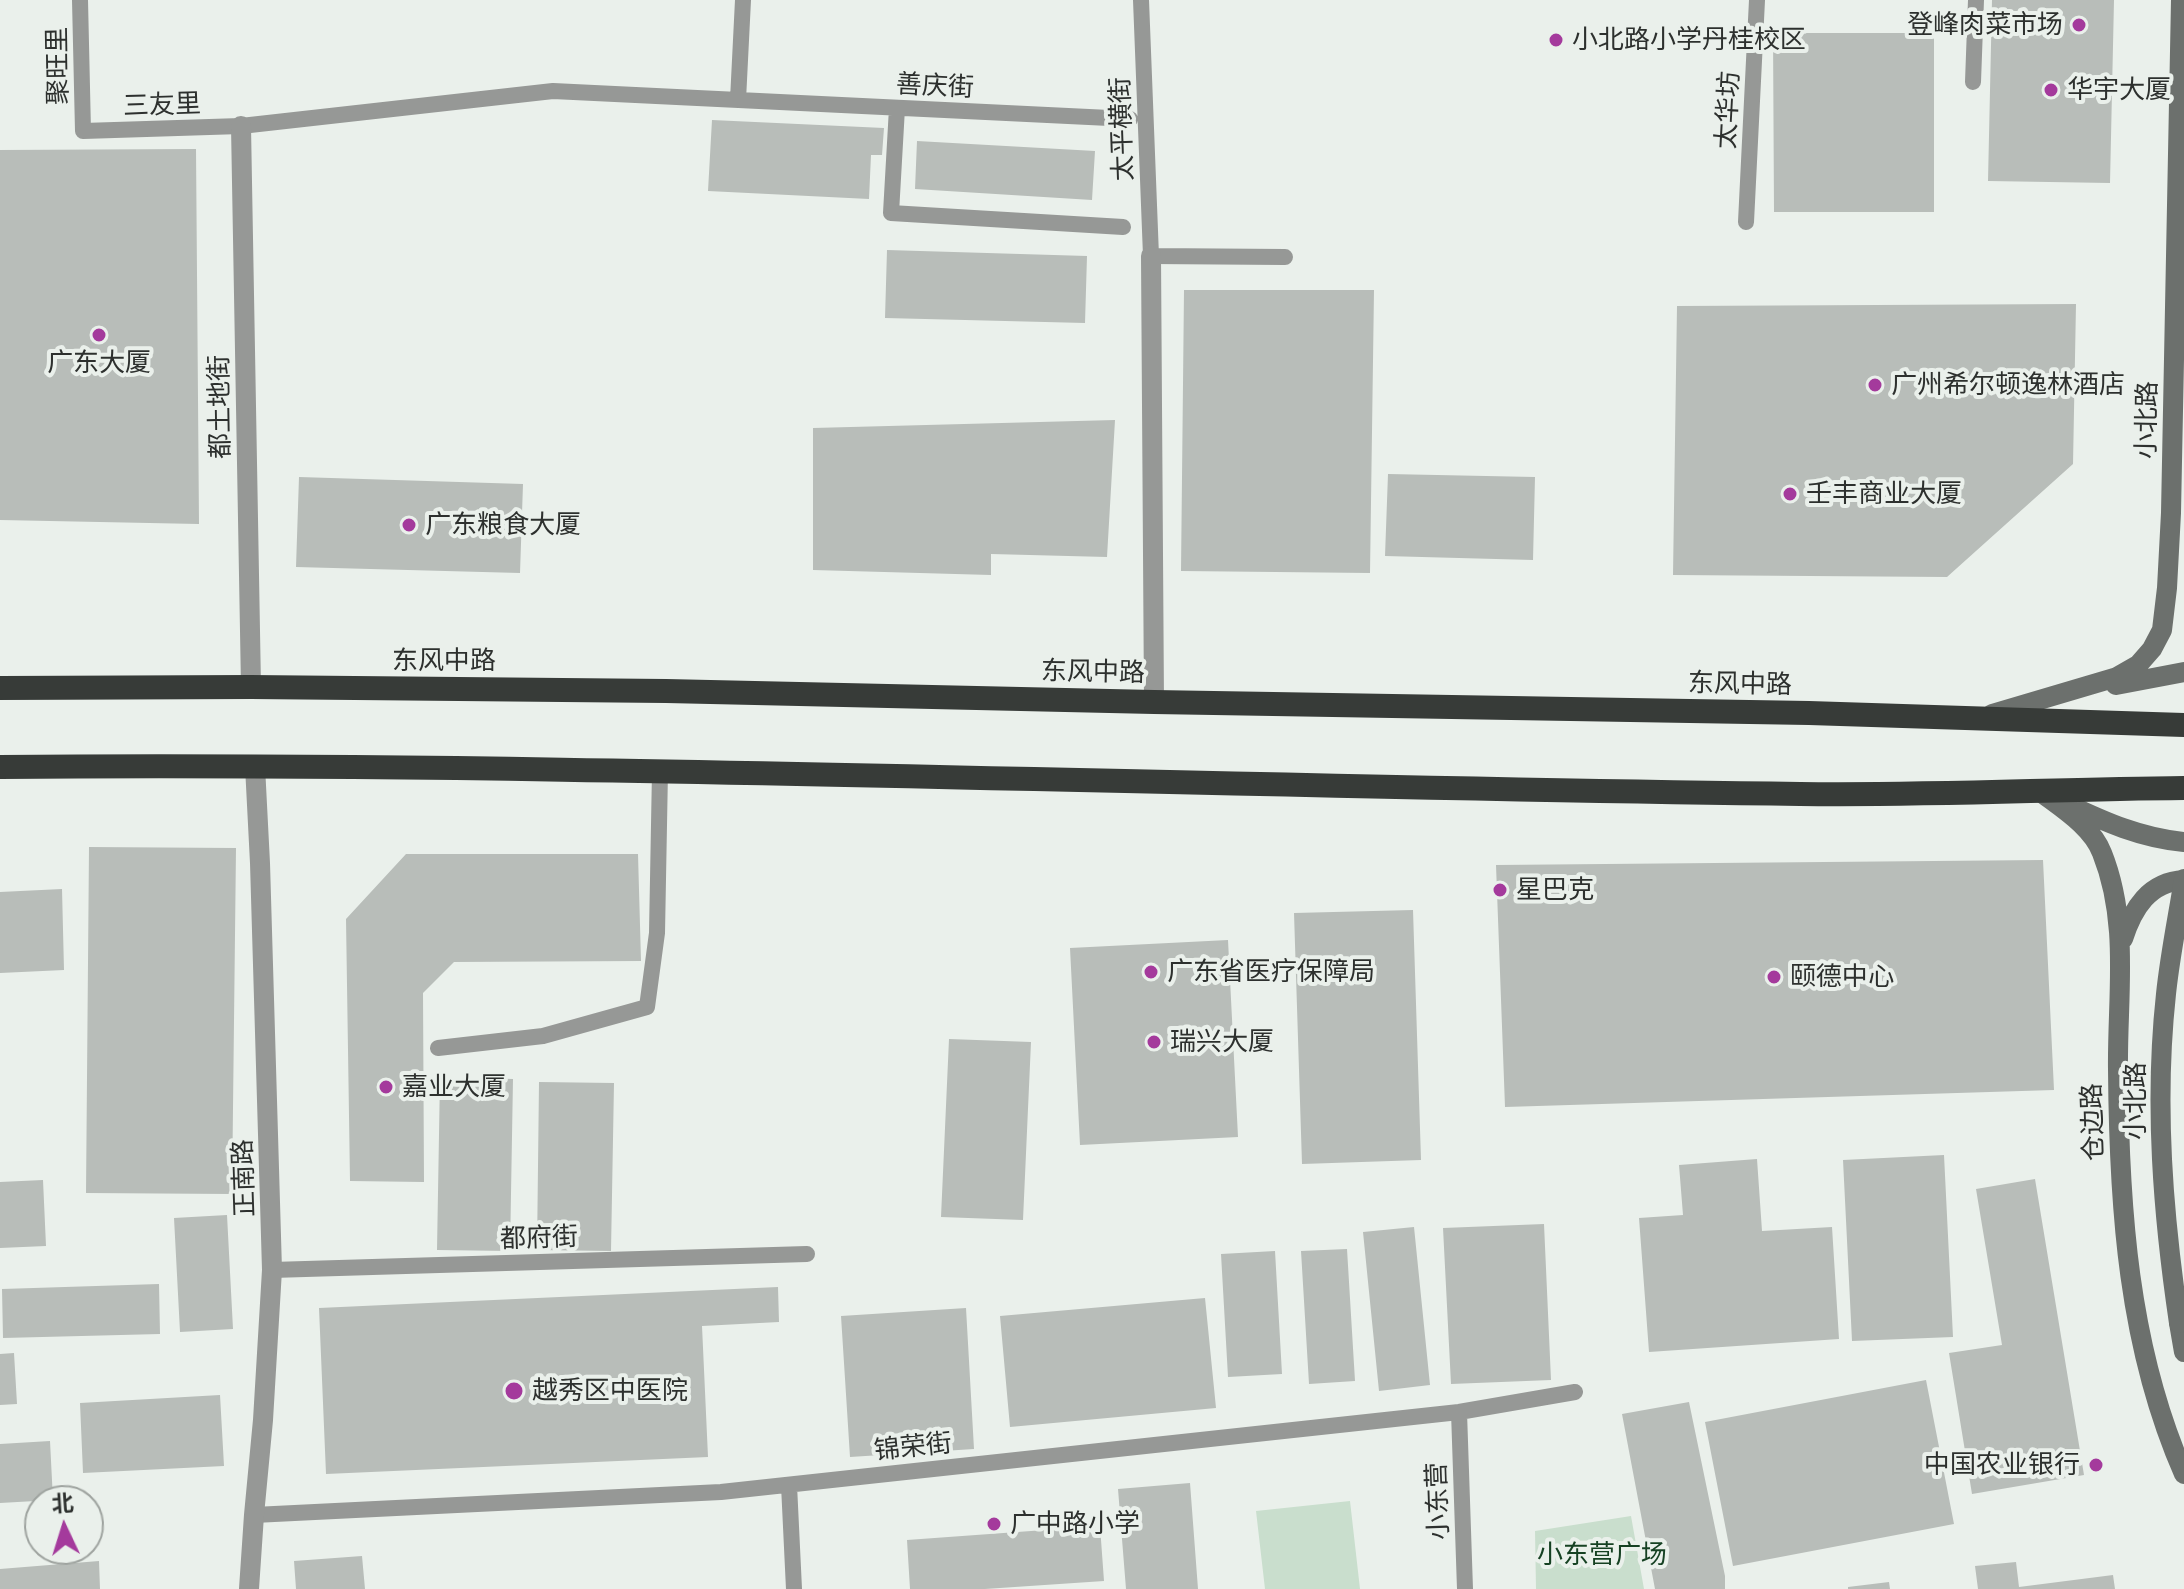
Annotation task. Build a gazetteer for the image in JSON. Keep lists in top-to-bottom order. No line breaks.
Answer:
{"streets":{"highway":["东风中路"],"street":["都土地街","小北路","仓边路","正南路"],"lane":["聚旺里","善庆街","三友里","太华坊","太平横街","都府街","锦荣街","小东营"]},"crossings":[["聚旺里","三友里"],["善庆街","三友里"],["善庆街","都土地街"],["三友里","都土地街"],["都土地街","东风中路"],["小北路","东风中路"],["正南路","都府街"],["正南路","锦荣街"],["锦荣街","小东营"]],"parks":["小东营广场"],"places":["登峰肉菜市场","小北路小学丹桂校区","华宇大厦","广东大厦","广州希尔顿逸林酒店","壬丰商业大厦","广东粮食大厦","星巴克","广东省医疗保障局","颐德中心","瑞兴大厦","嘉业大厦","越秀区中医院","中国农业银行","广中路小学"],"north":"top"}
